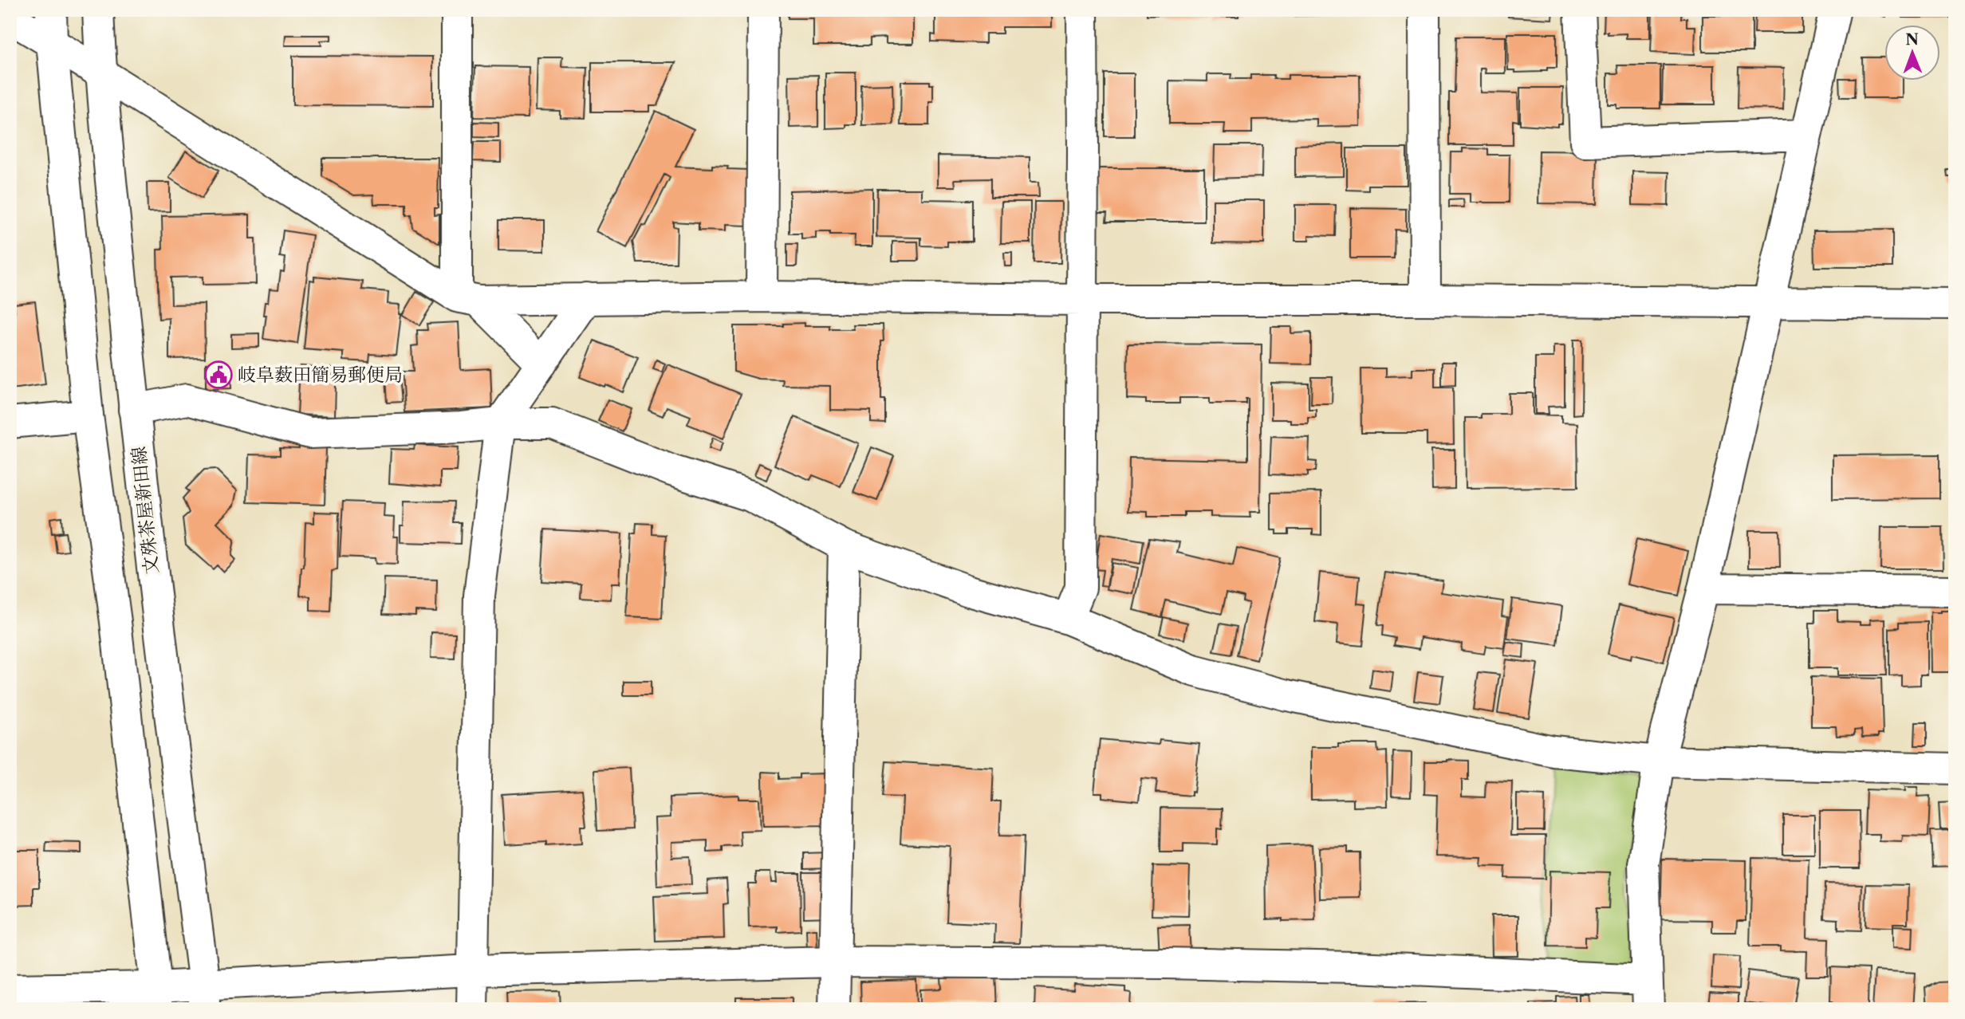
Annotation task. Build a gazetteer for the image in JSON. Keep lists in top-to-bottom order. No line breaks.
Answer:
{"streets":{"street":["文殊茶屋新田線"]},"places":{"public building":["岐阜薮田簡易郵便局"]},"north":"top"}
